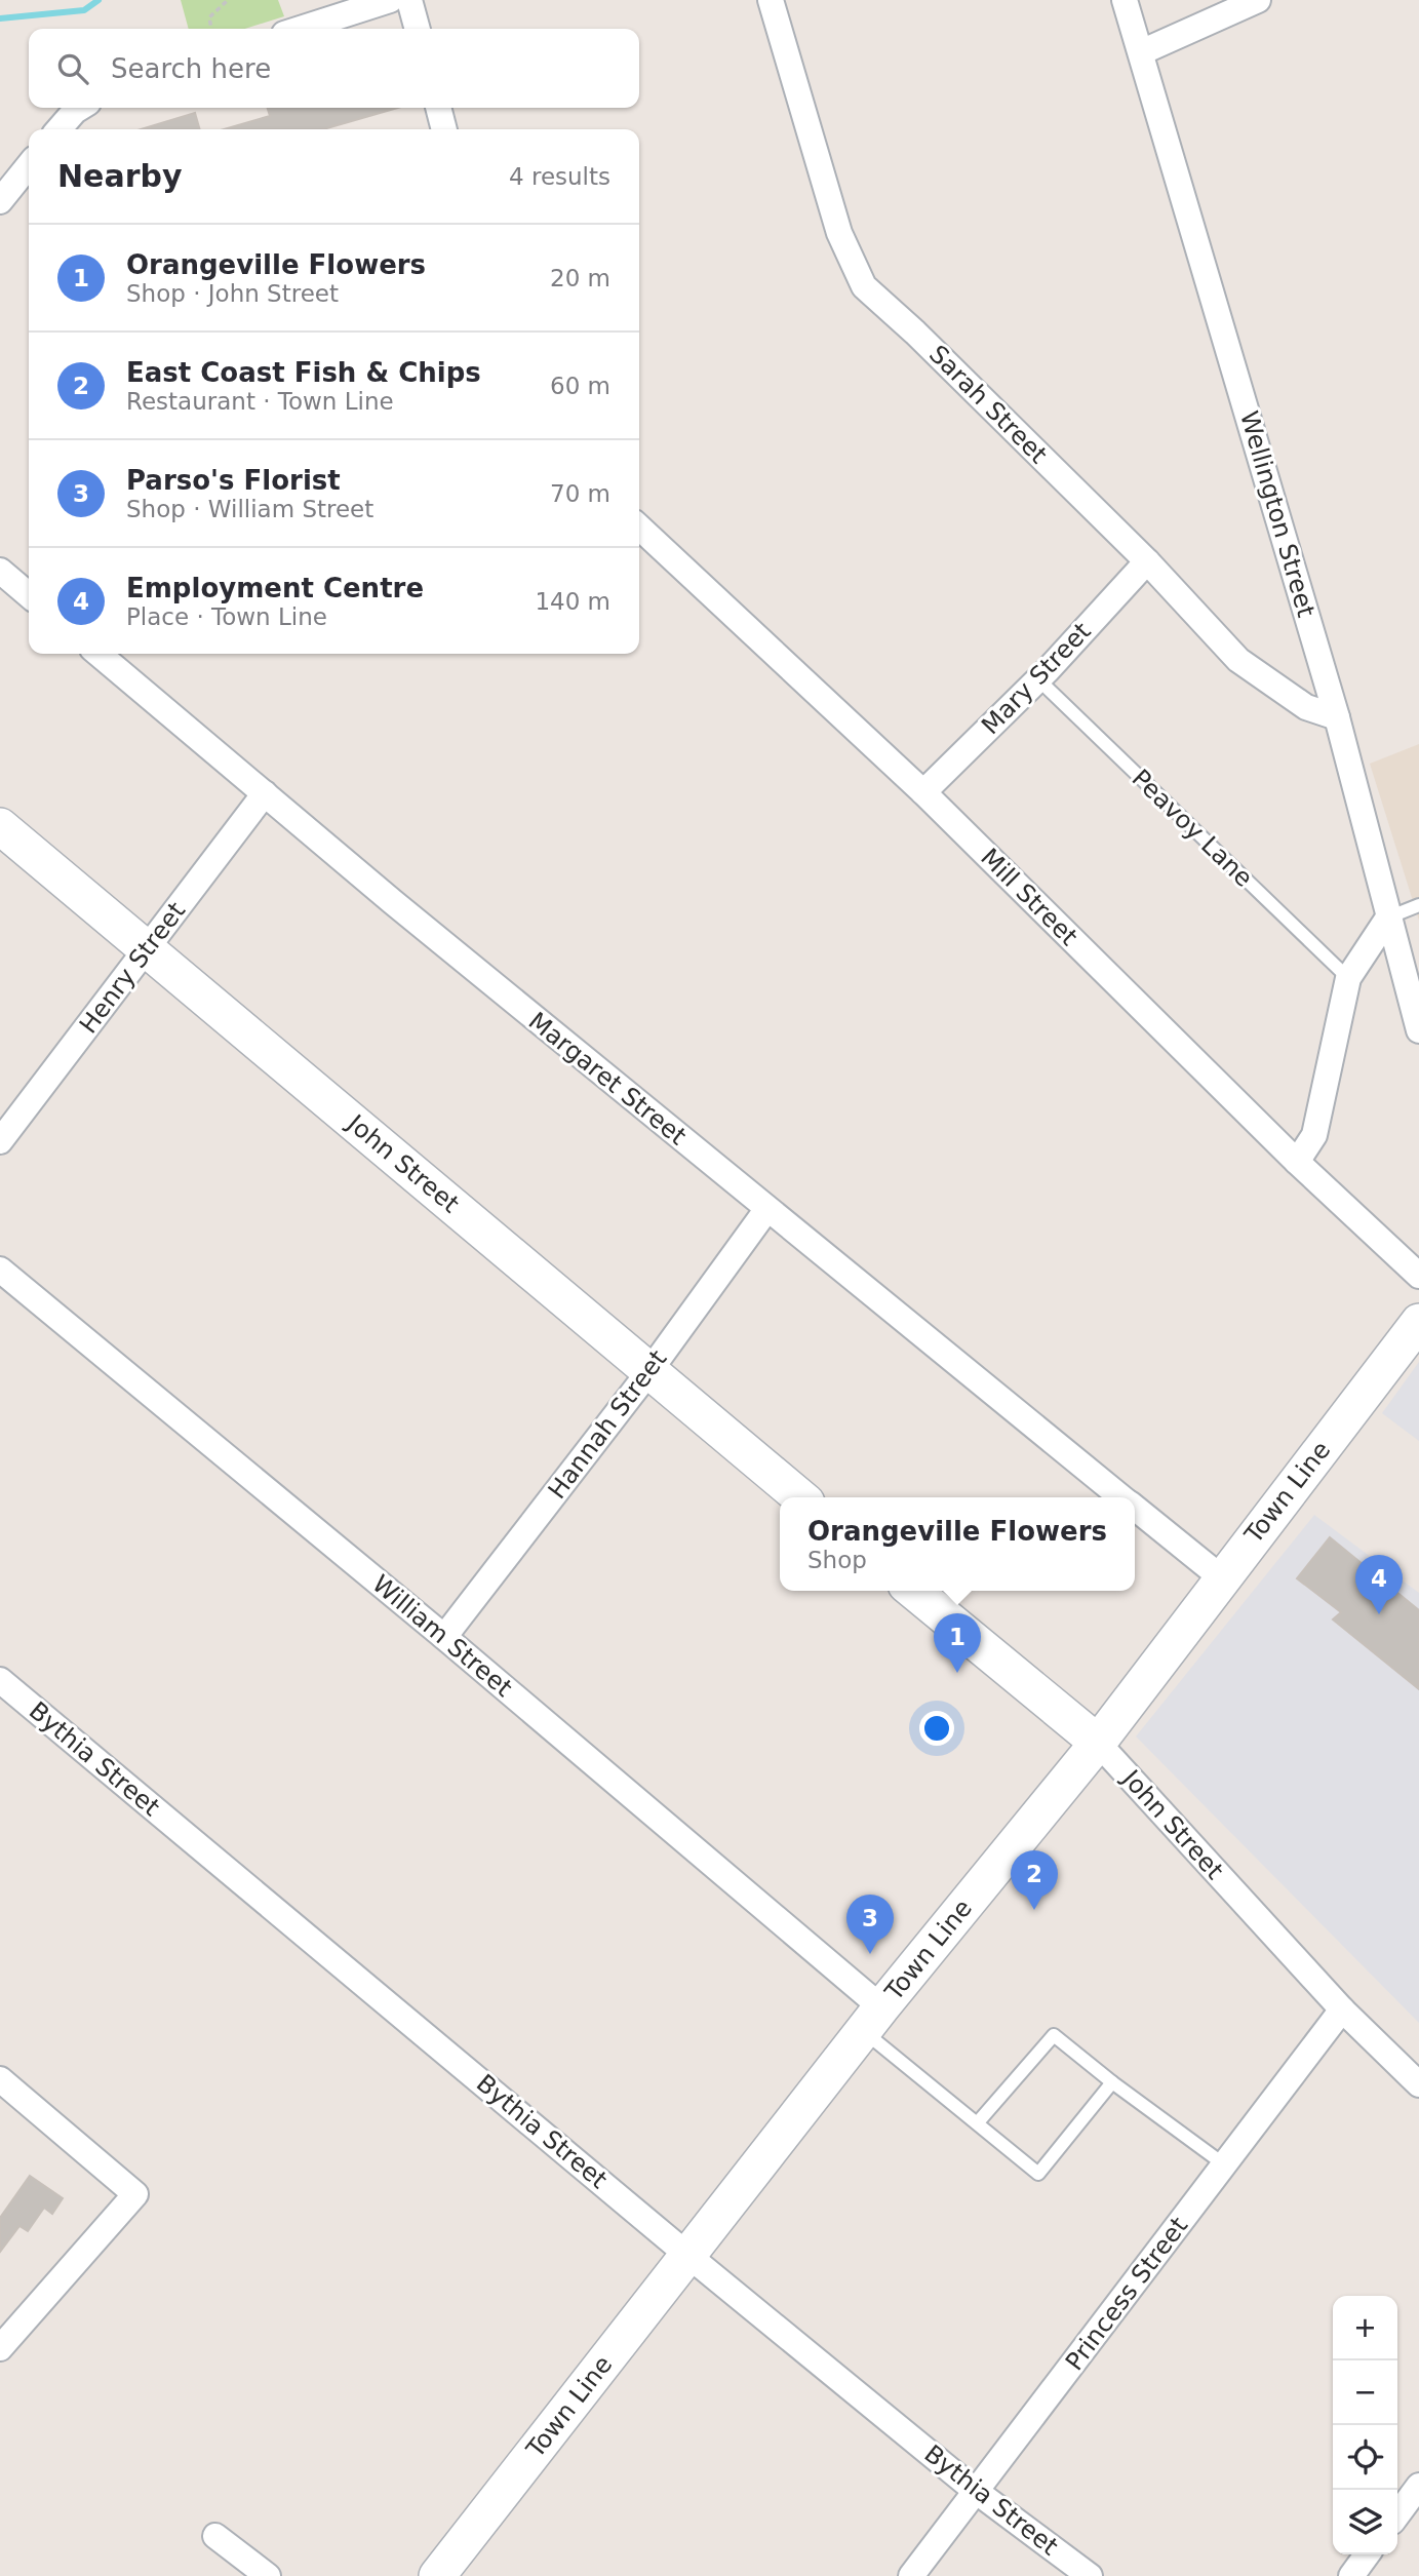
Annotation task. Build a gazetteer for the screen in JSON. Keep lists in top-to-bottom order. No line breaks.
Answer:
{"streets":{"main road":["John Street","Town Line"],"street":["Sarah Street","Wellington Street","Mary Street","Mill Street","Henry Street","Margaret Street","Hannah Street","William Street","Bythia Street","Princess Street"],"lane":["Peavoy Lane"]},"crossings":[["Sarah Street","Wellington Street"],["Sarah Street","Mary Street"],["Mary Street","Peavoy Lane"],["Mary Street","Mill Street"],["Henry Street","Margaret Street"],["Henry Street","John Street"],["Margaret Street","Hannah Street"],["Margaret Street","Town Line"],["John Street","Hannah Street"],["John Street","Town Line"],["John Street","Princess Street"],["Hannah Street","William Street"],["Town Line","William Street"],["Town Line","Bythia Street"],["Bythia Street","Princess Street"]],"page":{"search":"Search here","heading":["Nearby","4 results"],"list":[{"mark":"1","name":"Orangeville Flowers","note":"Shop · John Street","value":"20 m"},{"mark":"2","name":"East Coast Fish & Chips","note":"Restaurant · Town Line","value":"60 m"},{"mark":"3","name":"Parso's Florist","note":"Shop · William Street","value":"70 m"},{"mark":"4","name":"Employment Centre","note":"Place · Town Line","value":"140 m"}],"popup":["Orangeville Flowers","Shop"],"pins":["4","1","2","3"],"map_buttons":["+","−"]}}
